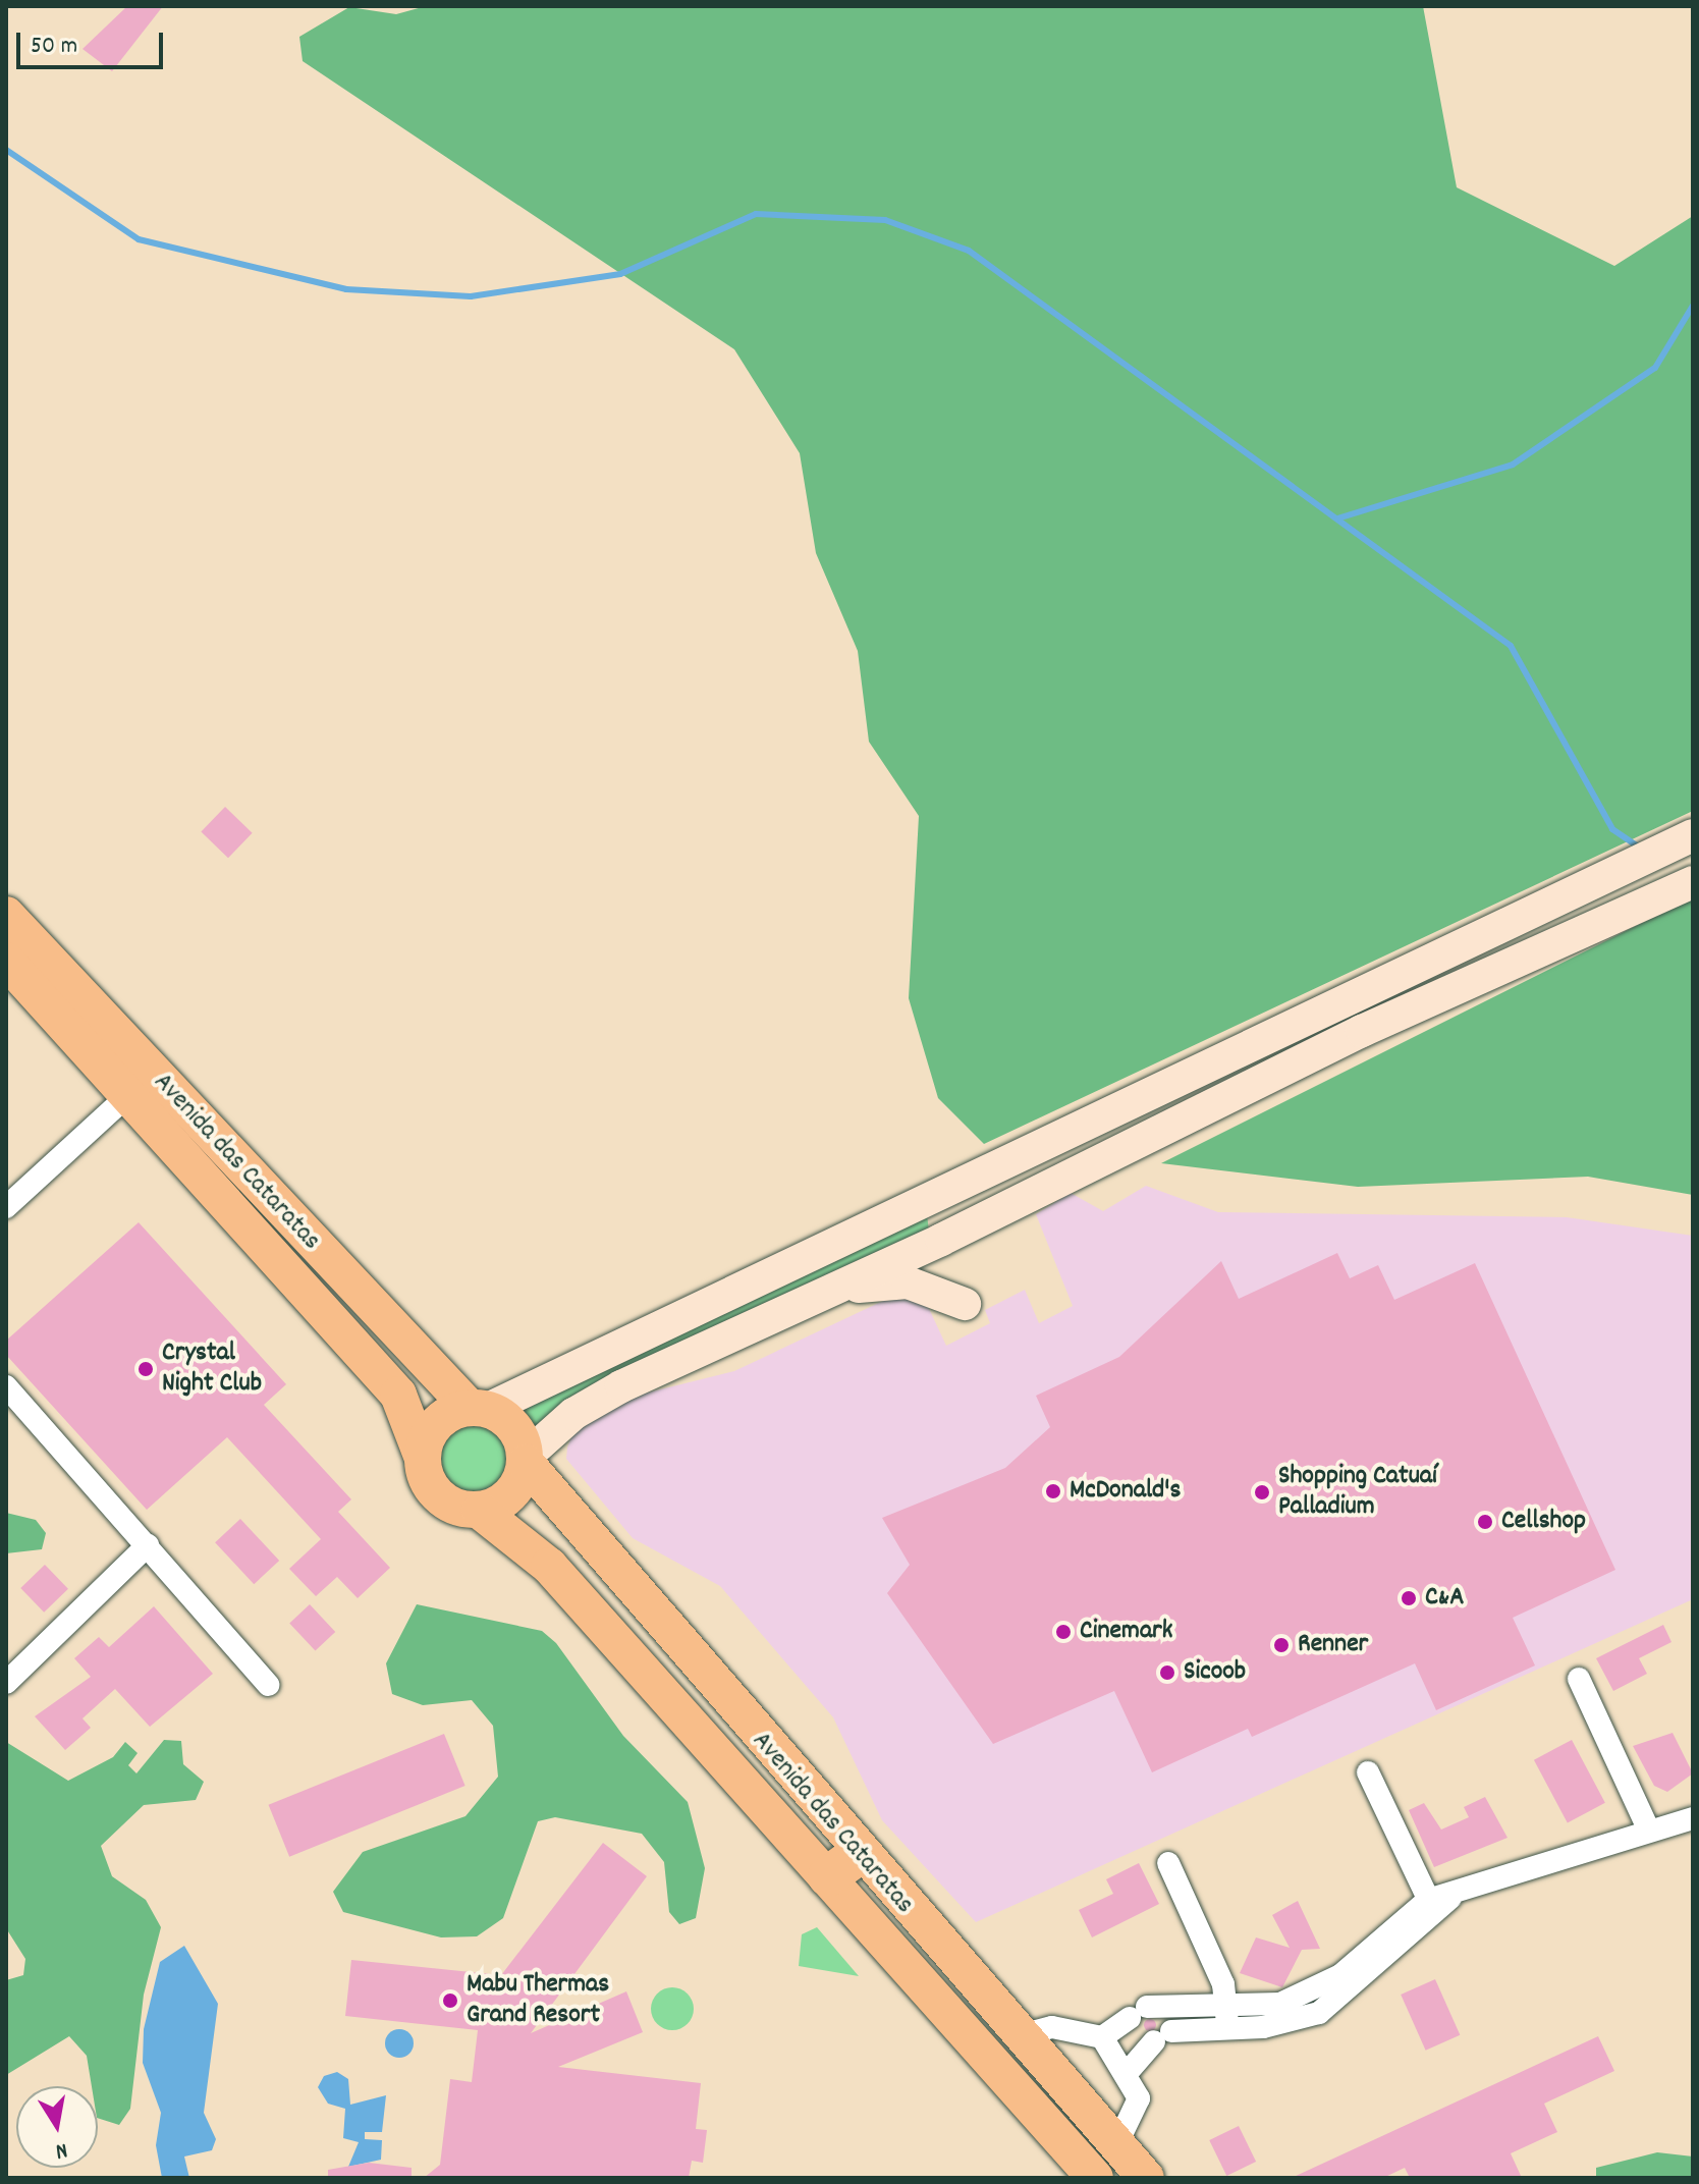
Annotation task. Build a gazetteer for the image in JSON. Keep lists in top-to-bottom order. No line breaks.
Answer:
{"streets":{"main road":["Avenida das Cataratas"]},"places":["Crystal Night Club","McDonald's","Shopping Catuaí Palladium","Cellshop","C&A","Cinemark","Renner","Sicoob","Mabu Thermas Grand Resort"],"scale_bar":"50 m","north":"bottom"}
